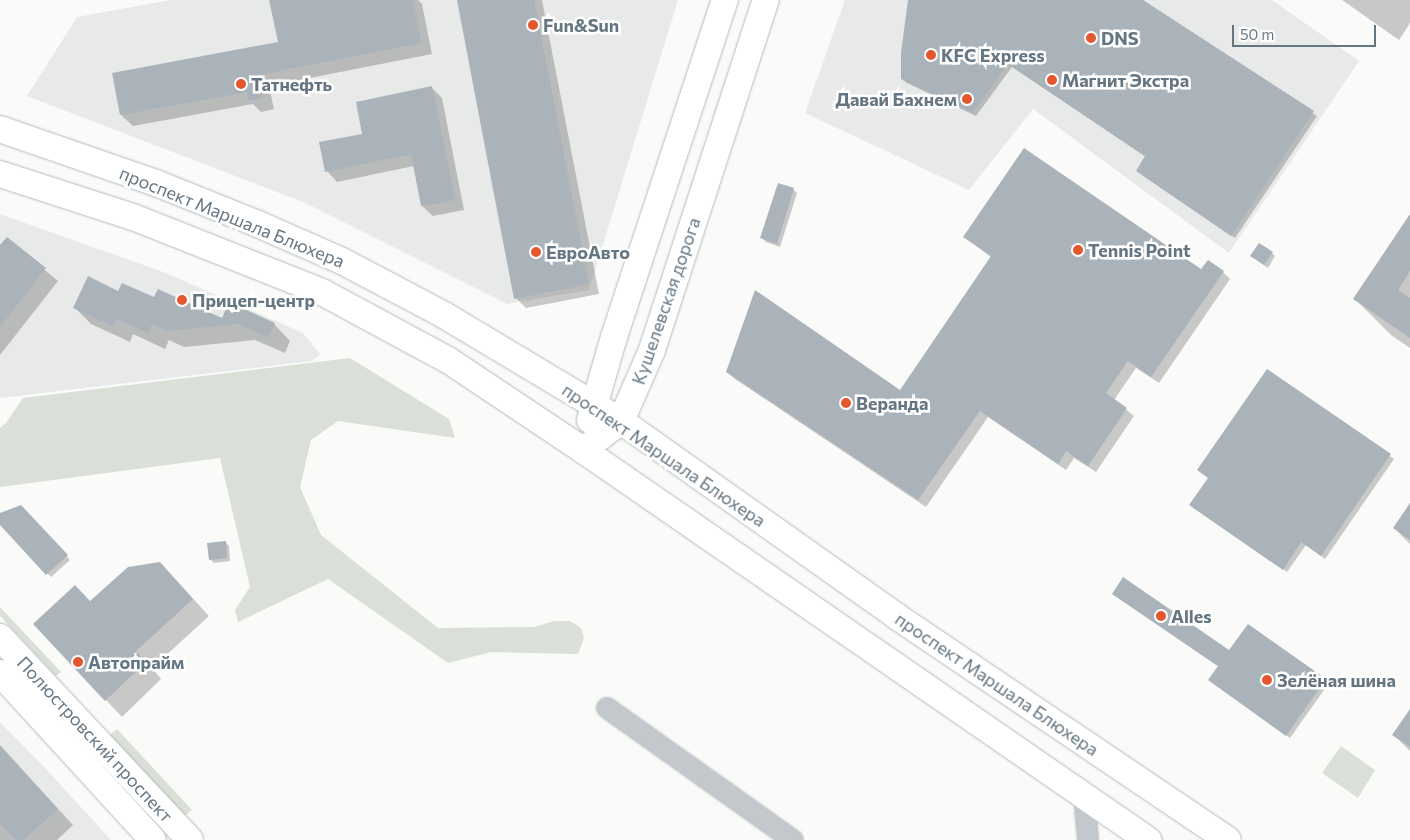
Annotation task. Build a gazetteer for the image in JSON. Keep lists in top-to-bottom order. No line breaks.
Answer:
{"streets":{"main road":["проспект Маршала Блюхера","Кушелевская дорога","Полюстровский проспект"]},"crossings":[["проспект Маршала Блюхера","Кушелевская дорога"]],"places":["Fun&Sun","DNS","KFC Express","Магнит Экстра","Татнефть","Давай Бахнем","Tennis Point","ЕвроАвто","Прицеп-центр","Веранда","Alles","Автопрайм","Зелёная шина"],"scale_bar":"50 m"}
